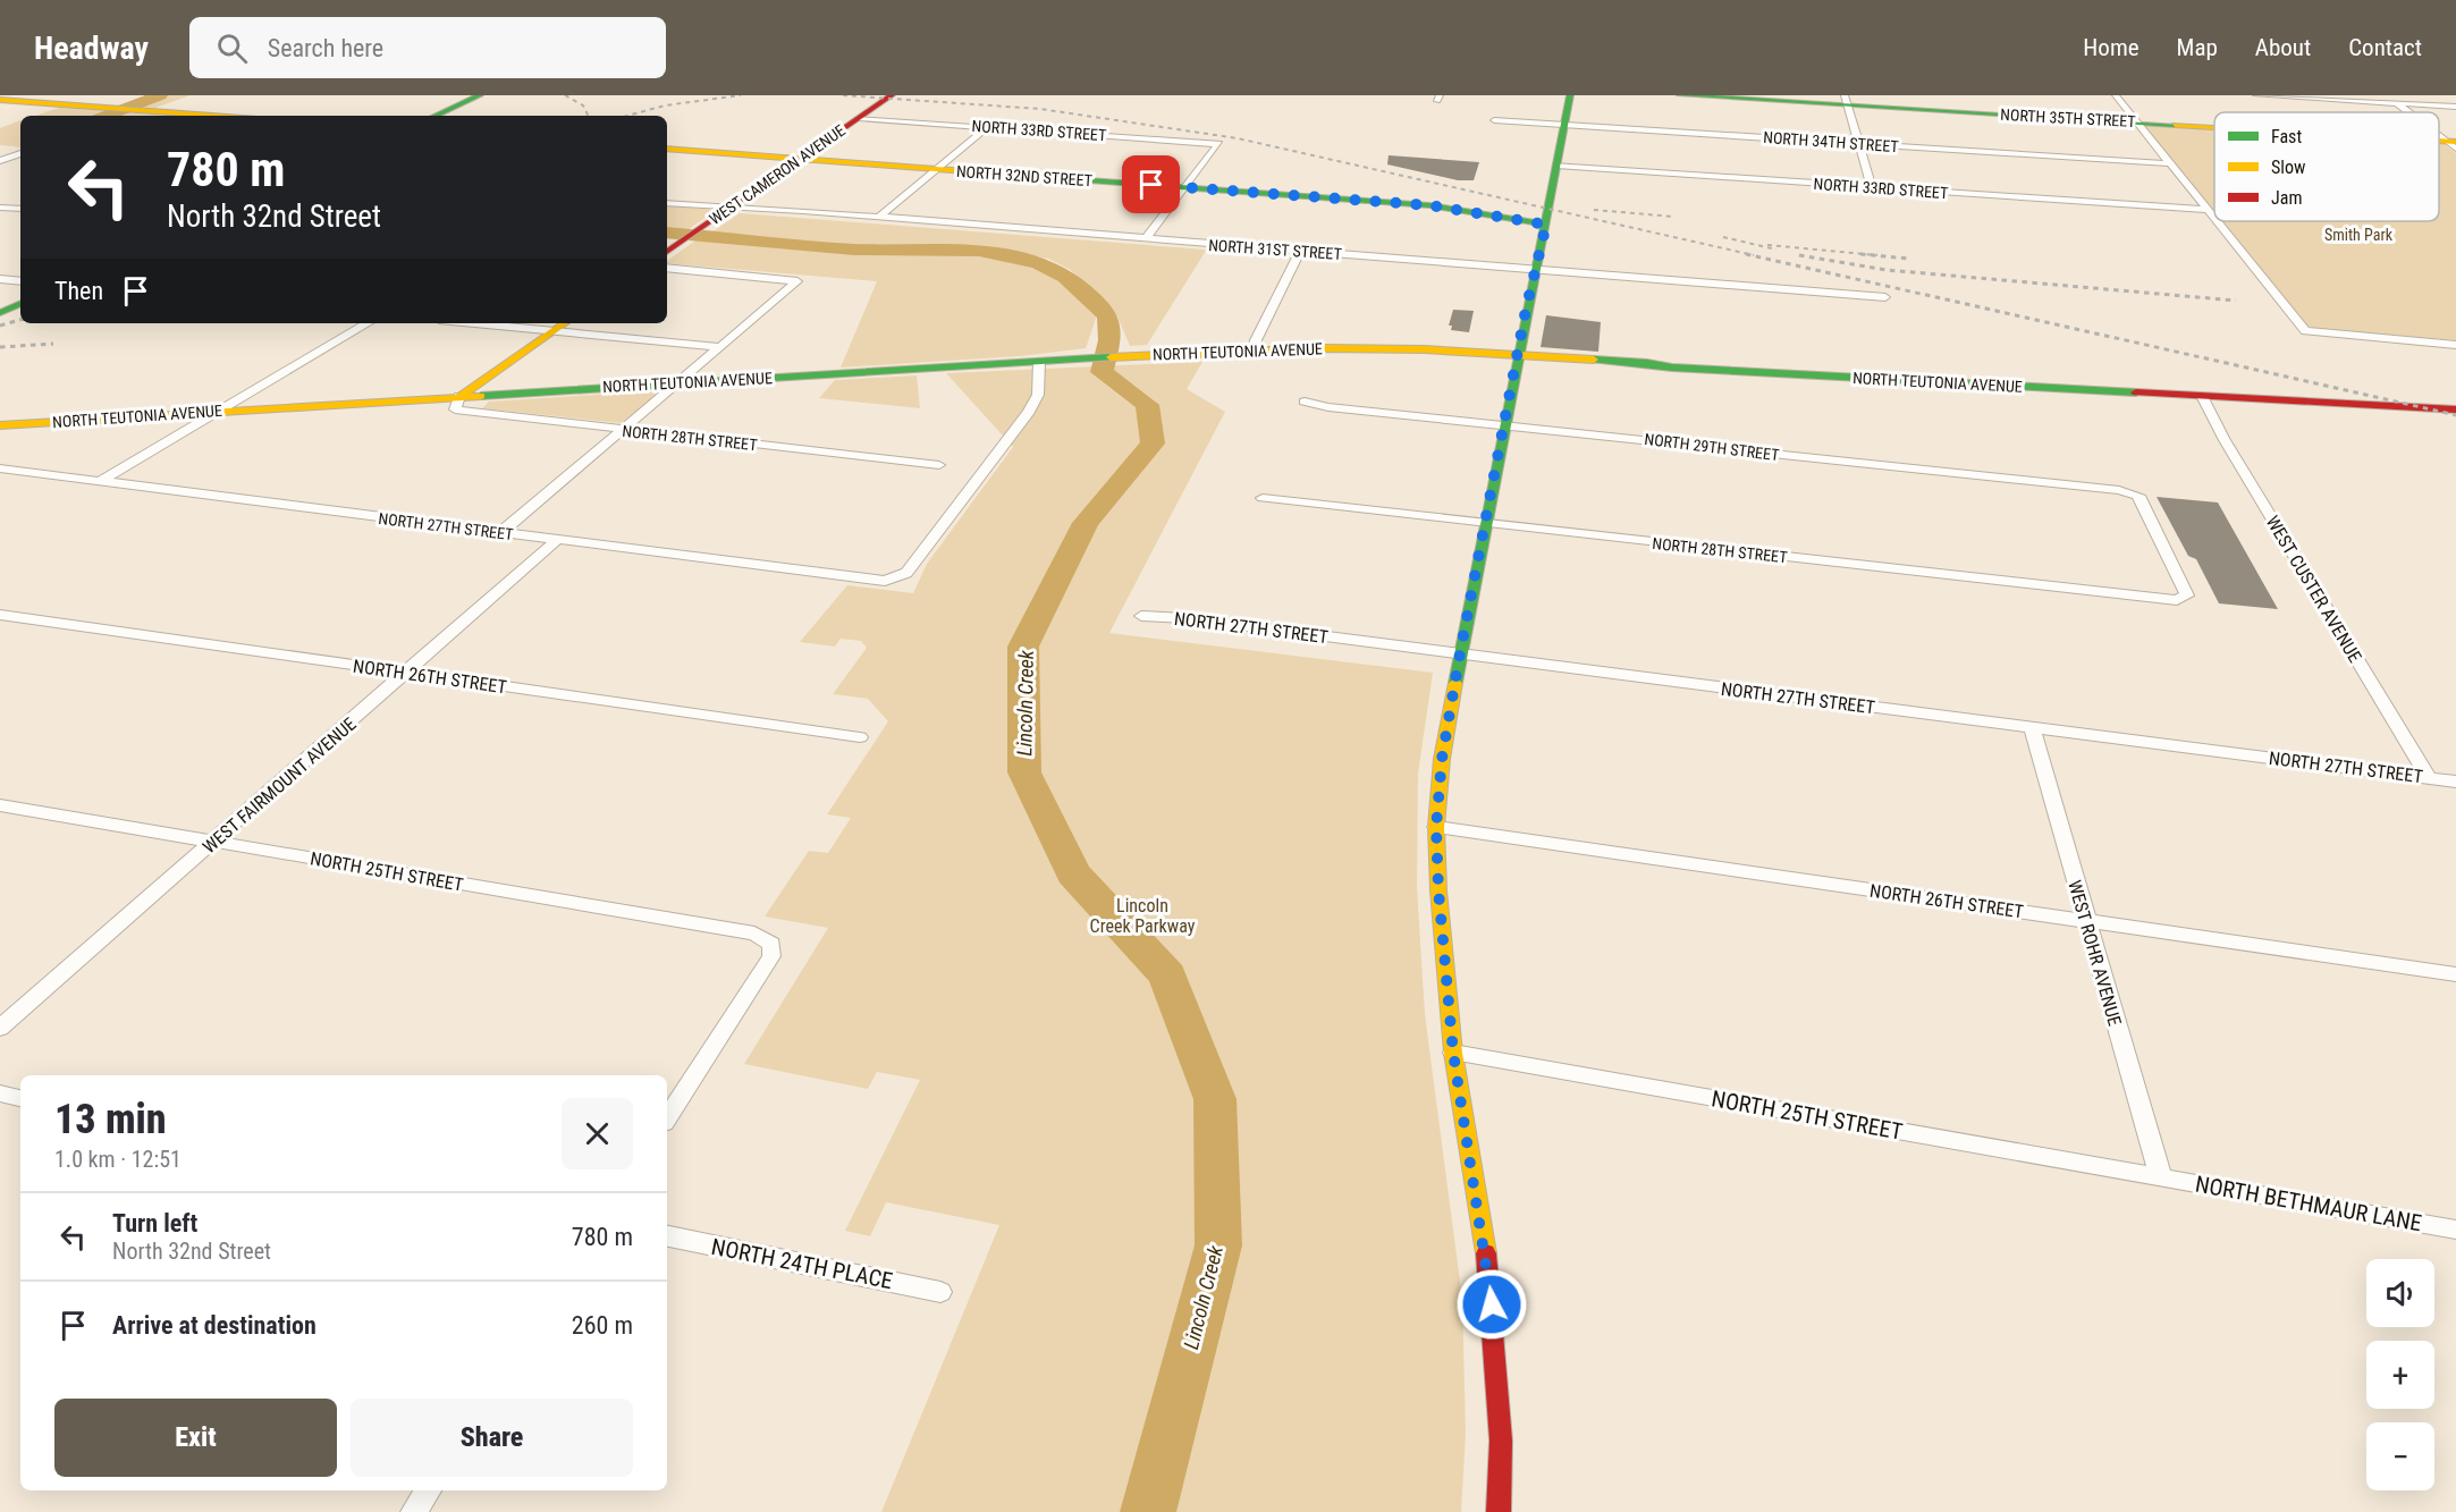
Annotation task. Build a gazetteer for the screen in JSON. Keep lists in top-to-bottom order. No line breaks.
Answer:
{"streets":{"street":["NORTH 35TH STREET","NORTH 33RD STREET","NORTH 34TH STREET","WEST CAMERON AVENUE","NORTH 32ND STREET","NORTH 31ST STREET","NORTH TEUTONIA AVENUE","NORTH 28TH STREET","NORTH 29TH STREET","NORTH 27TH STREET","WEST CUSTER AVENUE","NORTH 26TH STREET","WEST FAIRMOUNT AVENUE","NORTH 25TH STREET","WEST ROHR AVENUE","NORTH BETHMAUR LANE","NORTH 24TH PLACE"]},"crossings":[["NORTH 33RD STREET","WEST CAMERON AVENUE"],["NORTH 33RD STREET","NORTH 32ND STREET"],["WEST CAMERON AVENUE","NORTH 32ND STREET"],["WEST CAMERON AVENUE","NORTH 31ST STREET"],["NORTH TEUTONIA AVENUE","NORTH 28TH STREET"],["NORTH TEUTONIA AVENUE","NORTH 27TH STREET"],["NORTH TEUTONIA AVENUE","WEST CUSTER AVENUE"],["NORTH 28TH STREET","NORTH 29TH STREET"],["NORTH 27TH STREET","WEST CUSTER AVENUE"],["NORTH 27TH STREET","WEST FAIRMOUNT AVENUE"],["NORTH 27TH STREET","WEST ROHR AVENUE"],["NORTH 26TH STREET","WEST FAIRMOUNT AVENUE"],["NORTH 26TH STREET","WEST ROHR AVENUE"],["WEST FAIRMOUNT AVENUE","NORTH 25TH STREET"],["NORTH 25TH STREET","WEST ROHR AVENUE"],["NORTH 25TH STREET","NORTH BETHMAUR LANE"],["WEST ROHR AVENUE","NORTH BETHMAUR LANE"]],"water":["Lincoln Creek"],"parks":["Smith Park","Lincoln Creek Parkway"],"legend":["Fast","Slow","Jam"],"page":{"header":"Headway","search":"Search here","nav":["Home","Map","About","Contact"],"turn":["780 m","North 32nd Street"],"then":"Then","heading":["13 min","1.0 km · 12:51"],"list":[{"name":"Turn left","note":"North 32nd Street","value":"780 m"},{"name":"Arrive at destination","value":"260 m"}],"map_buttons":["+","−"],"buttons":["Exit","Share"]}}
